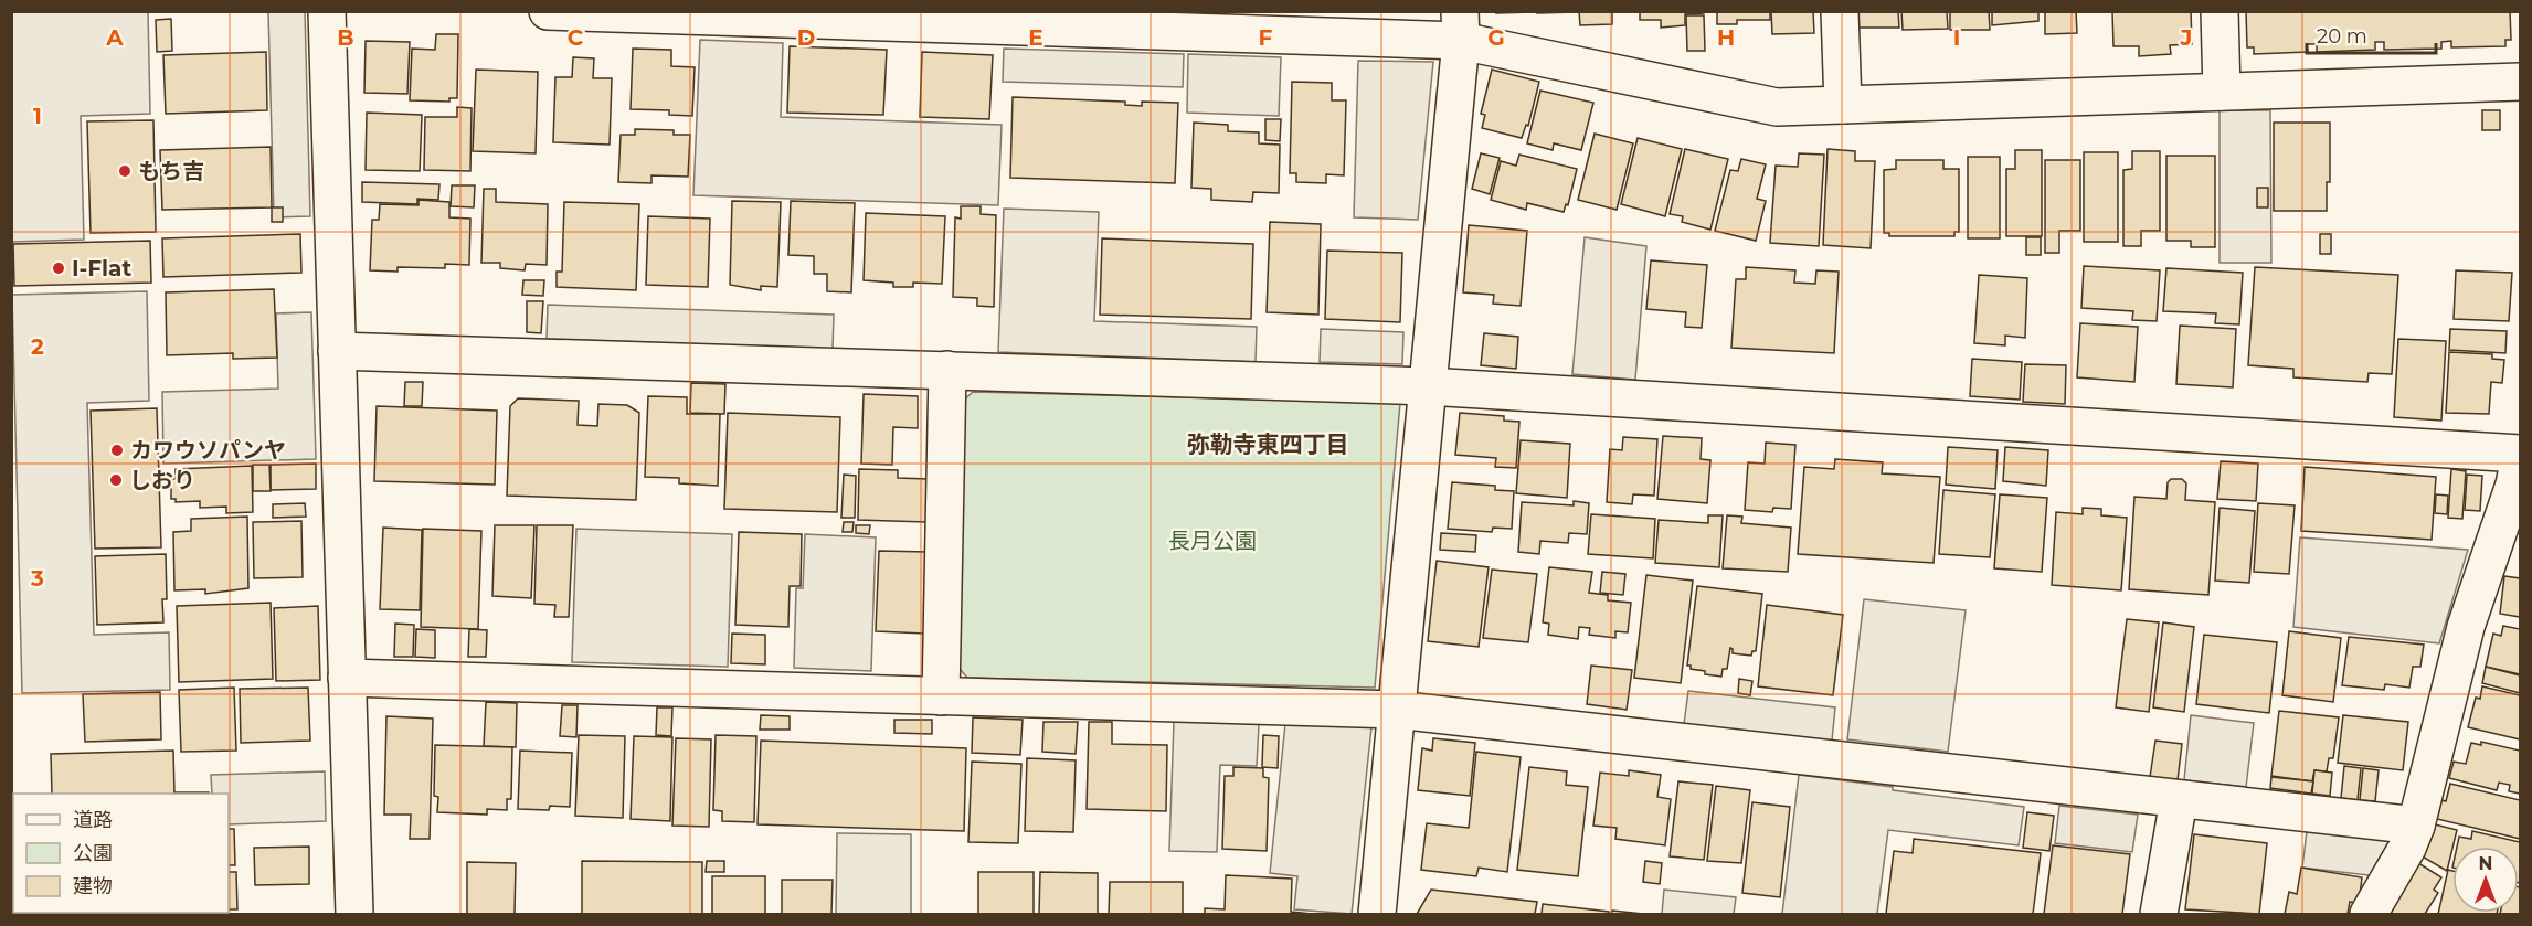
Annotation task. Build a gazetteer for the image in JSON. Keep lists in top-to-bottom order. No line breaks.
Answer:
{"districts":["弥勒寺東四丁目"],"parks":["長月公園"],"places":["もち吉","I-Flat","カワウソパンヤ","しおり"],"legend":["道路","公園","建物"],"scale_bar":"20 m","north":"top","grid":{"columns":["A","B","C","D","E","F","G","H","I","J"],"rows":["1","2","3"]}}
